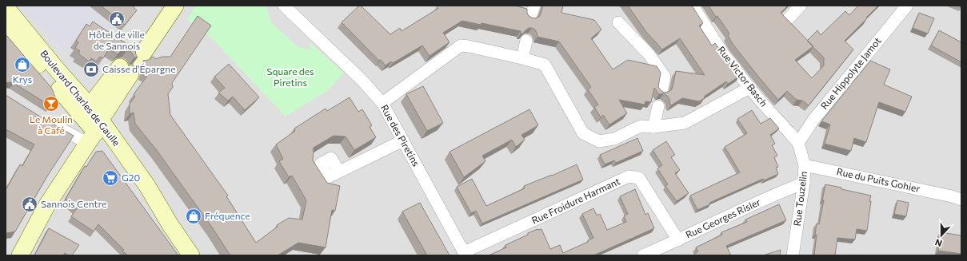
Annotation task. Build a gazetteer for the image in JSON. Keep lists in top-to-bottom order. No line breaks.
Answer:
{"streets":{"main road":["Boulevard Charles de Gaulle"],"street":["Rue Hippolyte Jamot","Rue Victor Basch","Rue des Piretins","Rue du Puits Gohier","Rue Touzelin","Rue Froidure Harmant","Rue Georges Risler"]},"crossings":[["Rue Hippolyte Jamot","Rue Victor Basch"],["Rue Hippolyte Jamot","Rue Touzelin"],["Rue Victor Basch","Rue Touzelin"],["Rue des Piretins","Rue Froidure Harmant"],["Rue du Puits Gohier","Rue Touzelin"],["Rue Touzelin","Rue Georges Risler"],["Rue Froidure Harmant","Rue Georges Risler"]],"parks":["Square des Piretins"],"places":{"public building":["Hôtel de ville de Sannois","Sannois Centre"],"shop":["Krys","Fréquence"],"bank":["Caisse d'Épargne"],"bar":["Le Moulin à Café"],"supermarket":["G20"]},"north":"bottom"}
